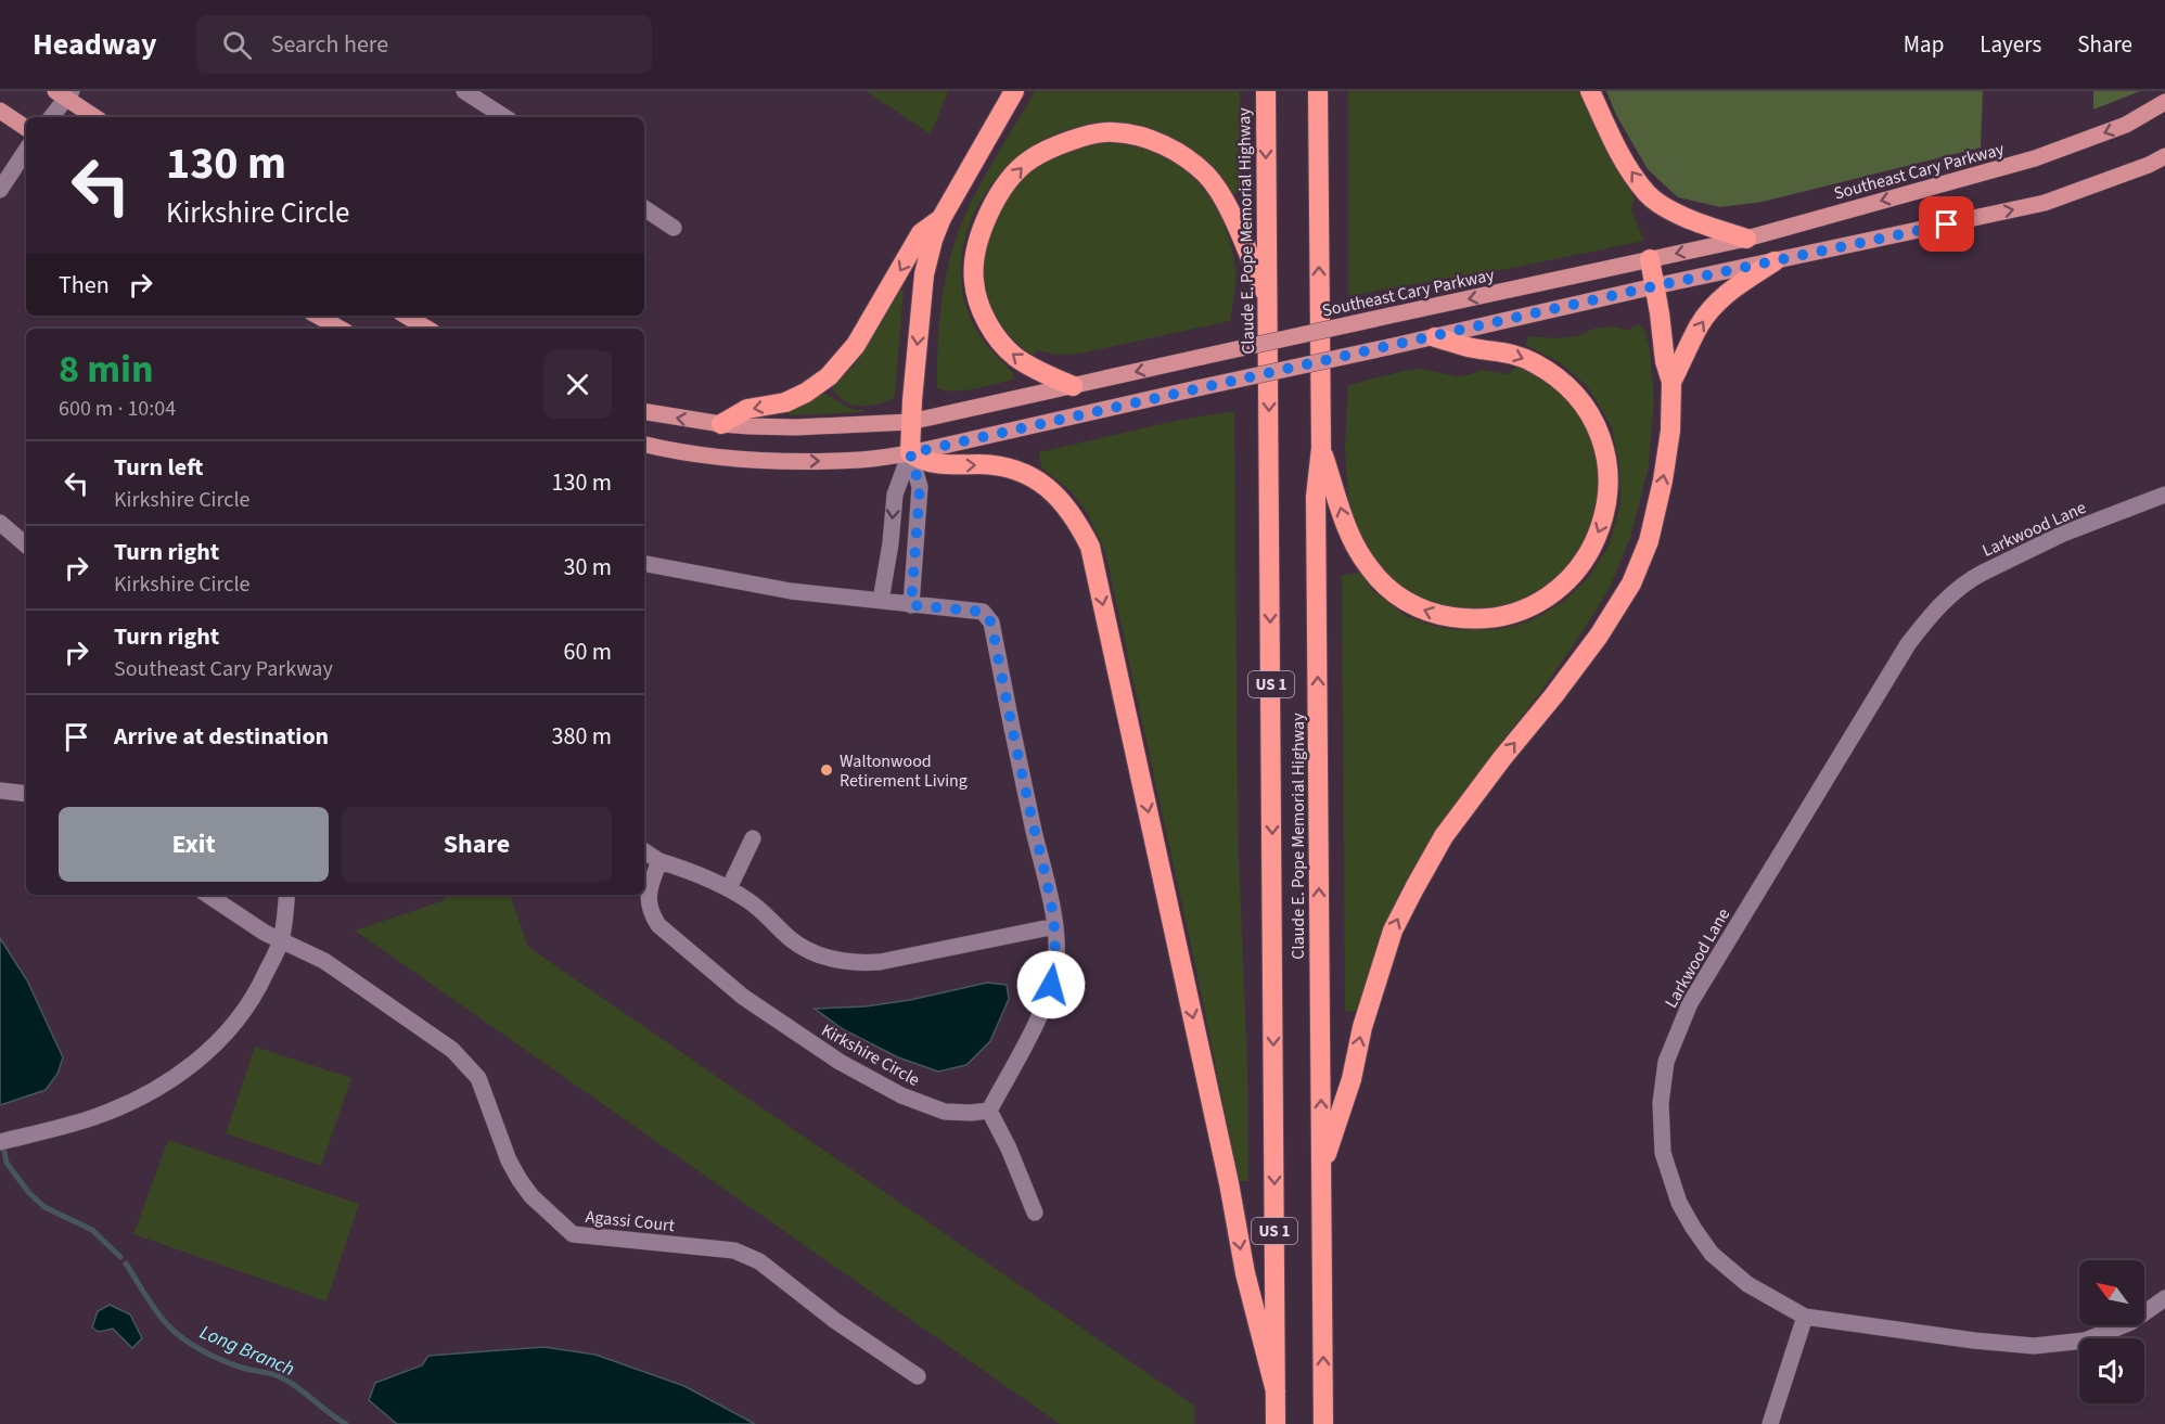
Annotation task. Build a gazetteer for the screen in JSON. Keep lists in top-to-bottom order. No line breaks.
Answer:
{"streets":{"highway":["Claude E. Pope Memorial Highway","US 1"],"main road":["Southeast Cary Parkway"],"street":["Larkwood Lane","Kirkshire Circle","Agassi Court"]},"water":["Long Branch"],"places":["Waltonwood Retirement Living"],"north":"top left","page":{"header":"Headway","search":"Search here","nav":["Map","Layers","Share"],"turn":["130 m","Kirkshire Circle"],"then":"Then","heading":["8 min","600 m · 10:04"],"list":[{"name":"Turn left","note":"Kirkshire Circle","value":"130 m"},{"name":"Turn right","note":"Kirkshire Circle","value":"30 m"},{"name":"Turn right","note":"Southeast Cary Parkway","value":"60 m"},{"name":"Arrive at destination","value":"380 m"}],"buttons":["Exit","Share"]}}
